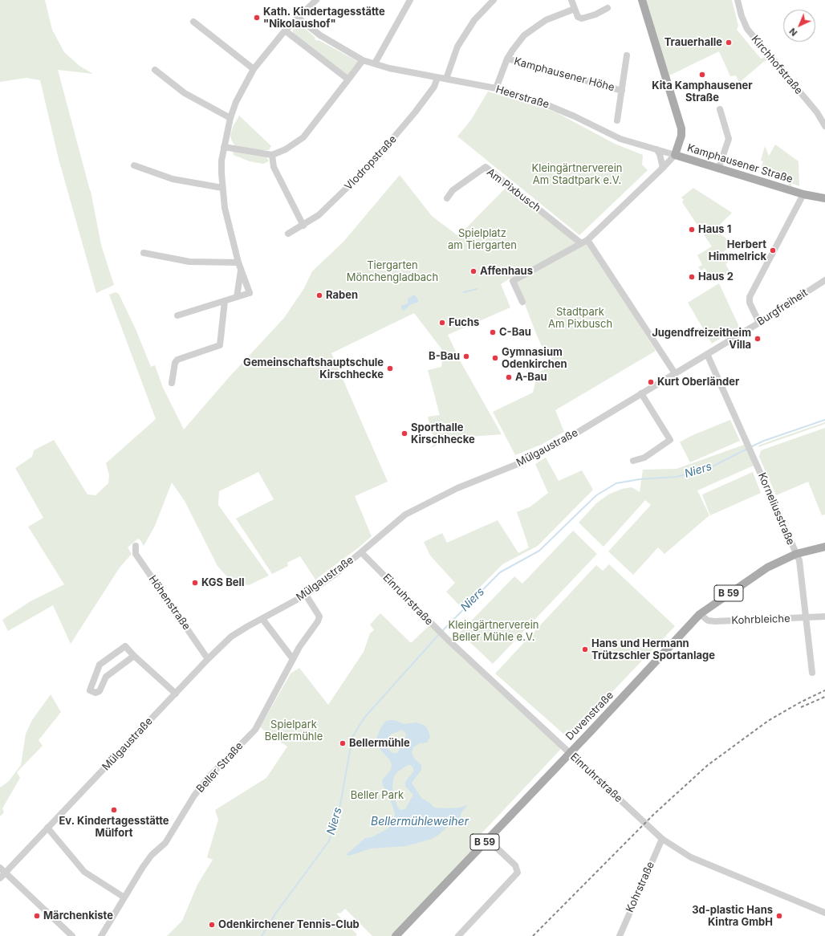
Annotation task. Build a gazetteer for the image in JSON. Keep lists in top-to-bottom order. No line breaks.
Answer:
{"streets":{"main road":["Kamphausener Straße","B 59","Duvenstraße"],"street":["Kirchhofstraße","Kamphausener Höhe","Heerstraße","Vlodropstraße","Am Pixbusch","Burgfreiheit","Mülgaustraße","Korneliusstraße","Einruhrstraße","Höhenstraße","Kohrbleiche","Beller Straße","Kohrstraße"]},"crossings":[["Heerstraße","Vlodropstraße"],["Heerstraße","Kamphausener Straße"],["Am Pixbusch","Mülgaustraße"],["Burgfreiheit","Mülgaustraße"],["Burgfreiheit","Korneliusstraße"],["Mülgaustraße","Korneliusstraße"],["Mülgaustraße","Einruhrstraße"],["Mülgaustraße","Höhenstraße"],["Mülgaustraße","Beller Straße"],["Korneliusstraße","Kohrbleiche"],["Korneliusstraße","Duvenstraße"],["Einruhrstraße","Duvenstraße"],["Einruhrstraße","Kohrstraße"],["Kohrbleiche","Duvenstraße"]],"water":["Niers","Bellermühleweiher"],"parks":["Kleingärtnerverein Am Stadtpark e.V.","Spielplatz am Tiergarten","Tiergarten Mönchengladbach","Stadtpark Am Pixbusch","Kleingärtnerverein Beller Mühle e.V.","Spielpark Bellermühle","Beller Park"],"places":["Kath. Kindertagesstätte \"Nikolaushof\"","Trauerhalle","Kita Kamphausener Straße","Haus 1","Herbert Himmelrick","Affenhaus","Haus 2","Raben","Fuchs","C-Bau","Jugendfreizeitheim Villa","B-Bau","Gymnasium Odenkirchen","Gemeinschaftshauptschule Kirschhecke","A-Bau","Kurt Oberländer","Sporthalle Kirschhecke","KGS Bell","Hans und Hermann Trützschler Sportanlage","Bellermühle","Ev. Kindertagesstätte Mülfort","Märchenkiste","3d-plastic Hans Kintra GmbH","Odenkirchener Tennis-Club"],"north":"bottom left"}
